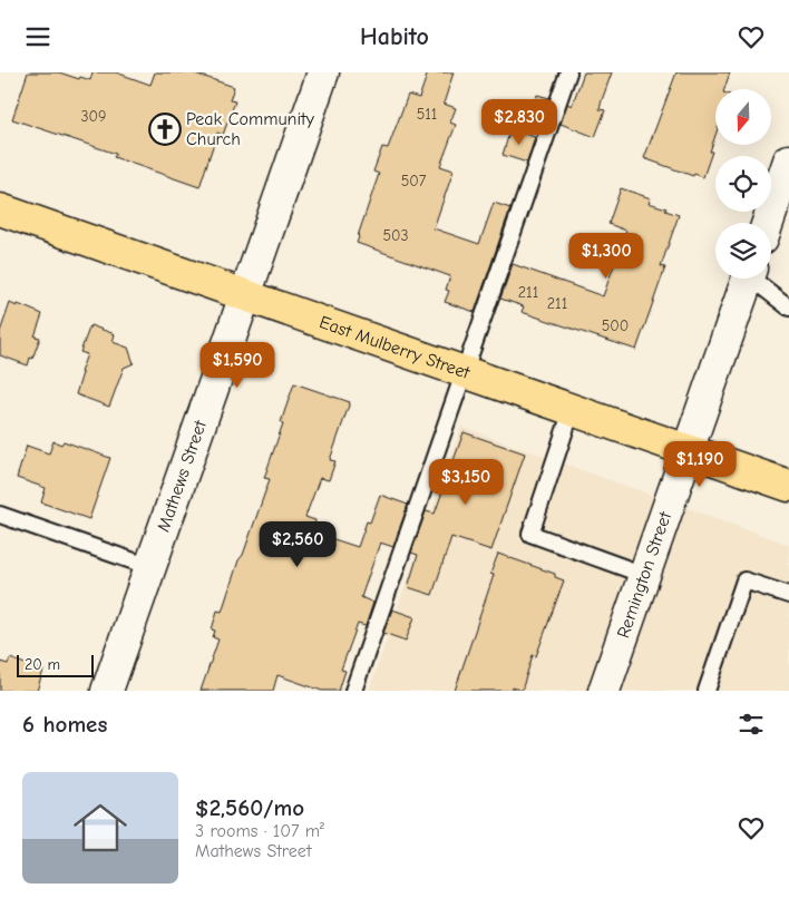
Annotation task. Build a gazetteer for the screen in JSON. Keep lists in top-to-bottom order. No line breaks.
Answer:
{"streets":{"highway":["East Mulberry Street"],"street":["Mathews Street","Remington Street"]},"crossings":[["East Mulberry Street","Mathews Street"],["East Mulberry Street","Remington Street"]],"places":{"church":["Peak Community Church"]},"house_numbers":["511","309","507","503","211","211","500"],"scale_bar":"20 m","north":"bottom","page":{"header":"Habito","price":["$2,830","$1,300","$1,590","$1,190","$3,150","$2,560"],"scale":"20 m","heading":"6 homes","list":[{"name":"$2,560/mo","note":"3 rooms · 107 m² · Mathews Street"}]}}
